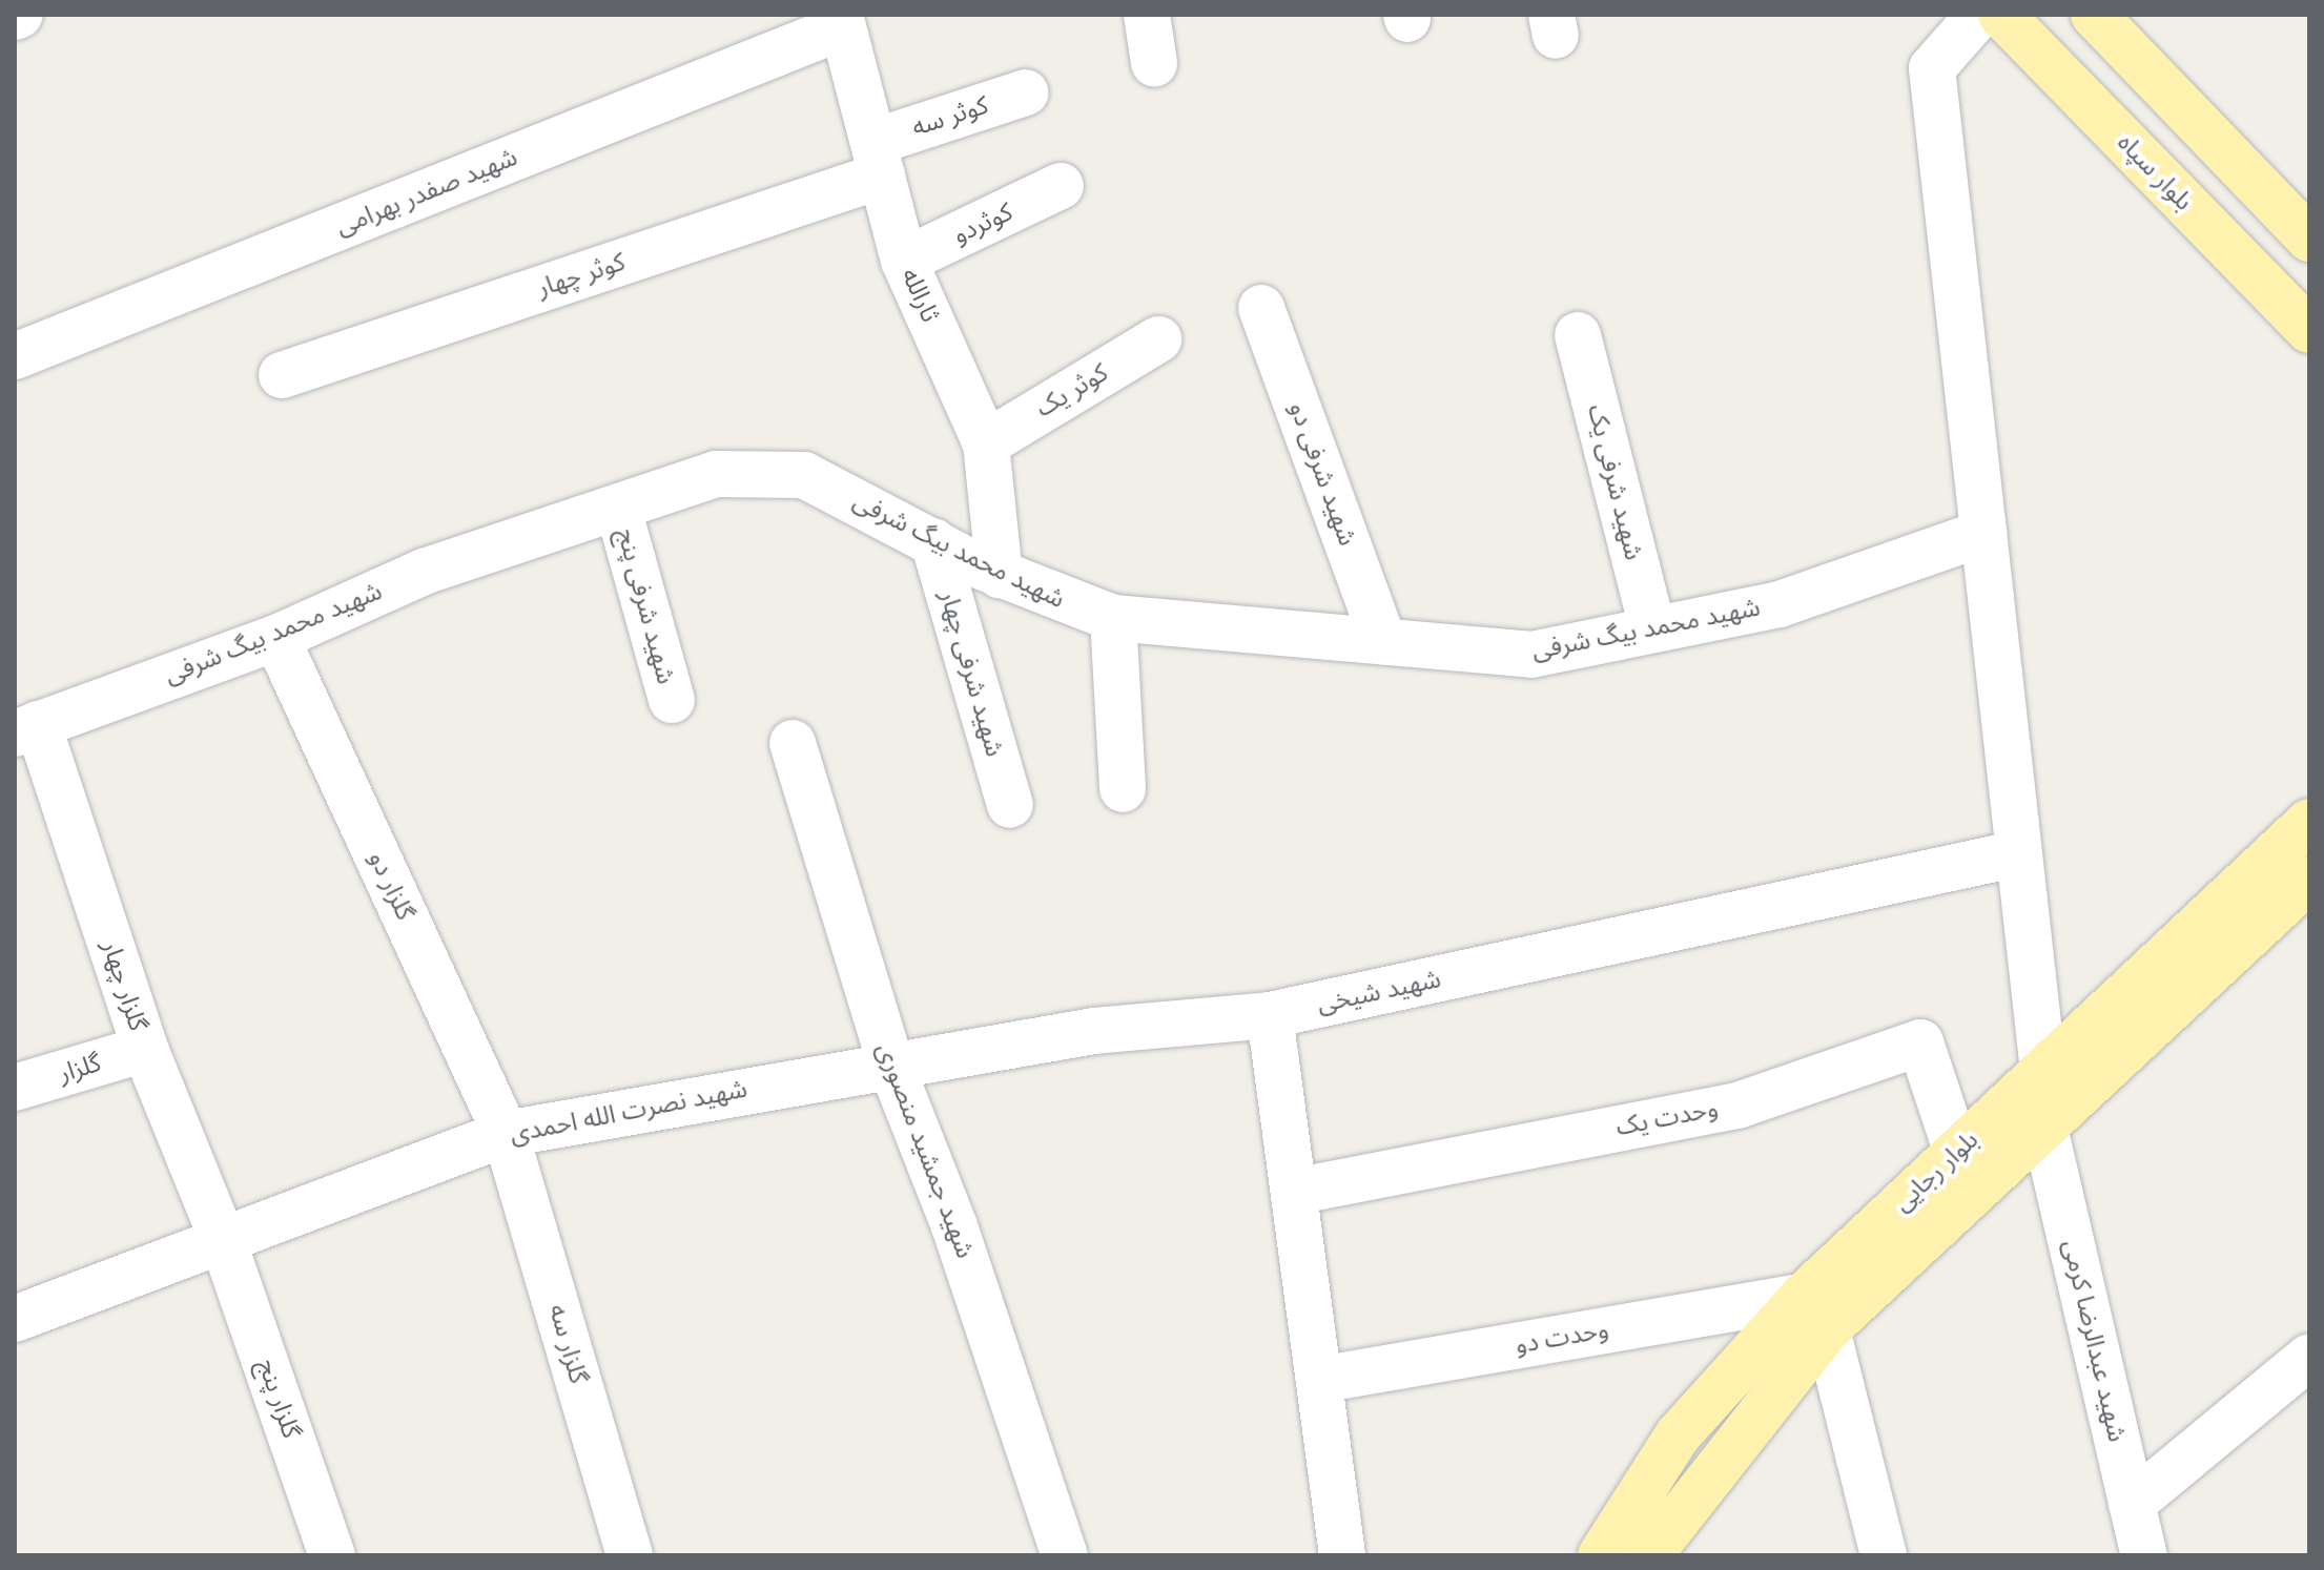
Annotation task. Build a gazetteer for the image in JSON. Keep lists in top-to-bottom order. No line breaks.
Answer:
{"streets":{"main road":["بلوار سپاه","بلوار رجایی"],"street":["کوثر سه","شهید صفدر بهرامی","کوثردو","کوثر چهار","ثارالله","کوثر یک","شهید شرفی دو","شهید شرفی یک","شهید محمد بیگ شرفی","شهید شرفی پنج","شهید شرفی چهار","گلزار دو","گلزار چهار","شهید شیخی","گلزار","شهید نصرت الله احمدی","وحدت یک","شهید جمشید منصوری","وحدت دو","شهید عبدالرضا کرمی","گلزار سه","گلزار پنج"]},"crossings":[["کوثر سه","کوثر چهار"],["کوثر سه","ثارالله"],["شهید صفدر بهرامی","ثارالله"],["کوثردو","ثارالله"],["کوثر چهار","ثارالله"],["ثارالله","کوثر یک"],["ثارالله","شهید محمد بیگ شرفی"],["شهید شرفی دو","شهید محمد بیگ شرفی"],["شهید شرفی یک","شهید محمد بیگ شرفی"],["شهید محمد بیگ شرفی","شهید شرفی پنج"],["شهید محمد بیگ شرفی","شهید شرفی چهار"],["شهید محمد بیگ شرفی","گلزار دو"],["شهید محمد بیگ شرفی","گلزار چهار"],["گلزار دو","شهید نصرت الله احمدی"],["گلزار دو","گلزار سه"],["گلزار چهار","گلزار"],["گلزار چهار","شهید نصرت الله احمدی"],["گلزار چهار","گلزار پنج"],["شهید شیخی","شهید نصرت الله احمدی"],["شهید نصرت الله احمدی","شهید جمشید منصوری"],["شهید نصرت الله احمدی","گلزار سه"],["شهید نصرت الله احمدی","گلزار پنج"],["وحدت یک","بلوار رجایی"],["بلوار رجایی","وحدت دو"],["بلوار رجایی","شهید عبدالرضا کرمی"]]}
